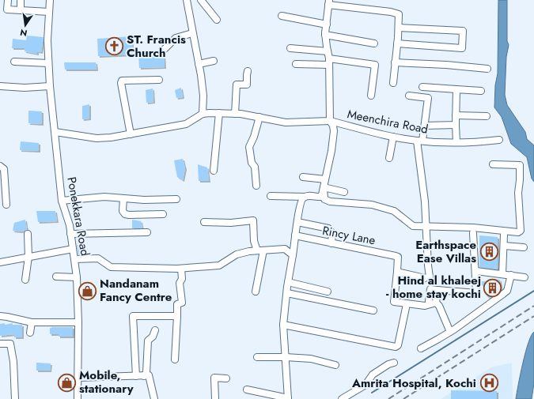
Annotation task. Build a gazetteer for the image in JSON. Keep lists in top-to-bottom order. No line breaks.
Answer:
{"streets":{"street":["Meenchira Road","Ponekkara Road","Rincy Lane"]},"places":{"church":["ST. Francis Church"],"building":["Earthspace Ease Villas","Hind al khaleej - home stay kochi"],"shop":["Nandanam Fancy Centre","Mobile, stationary"],"hospital":["Amrita Hospital, Kochi"]},"north":"bottom"}
